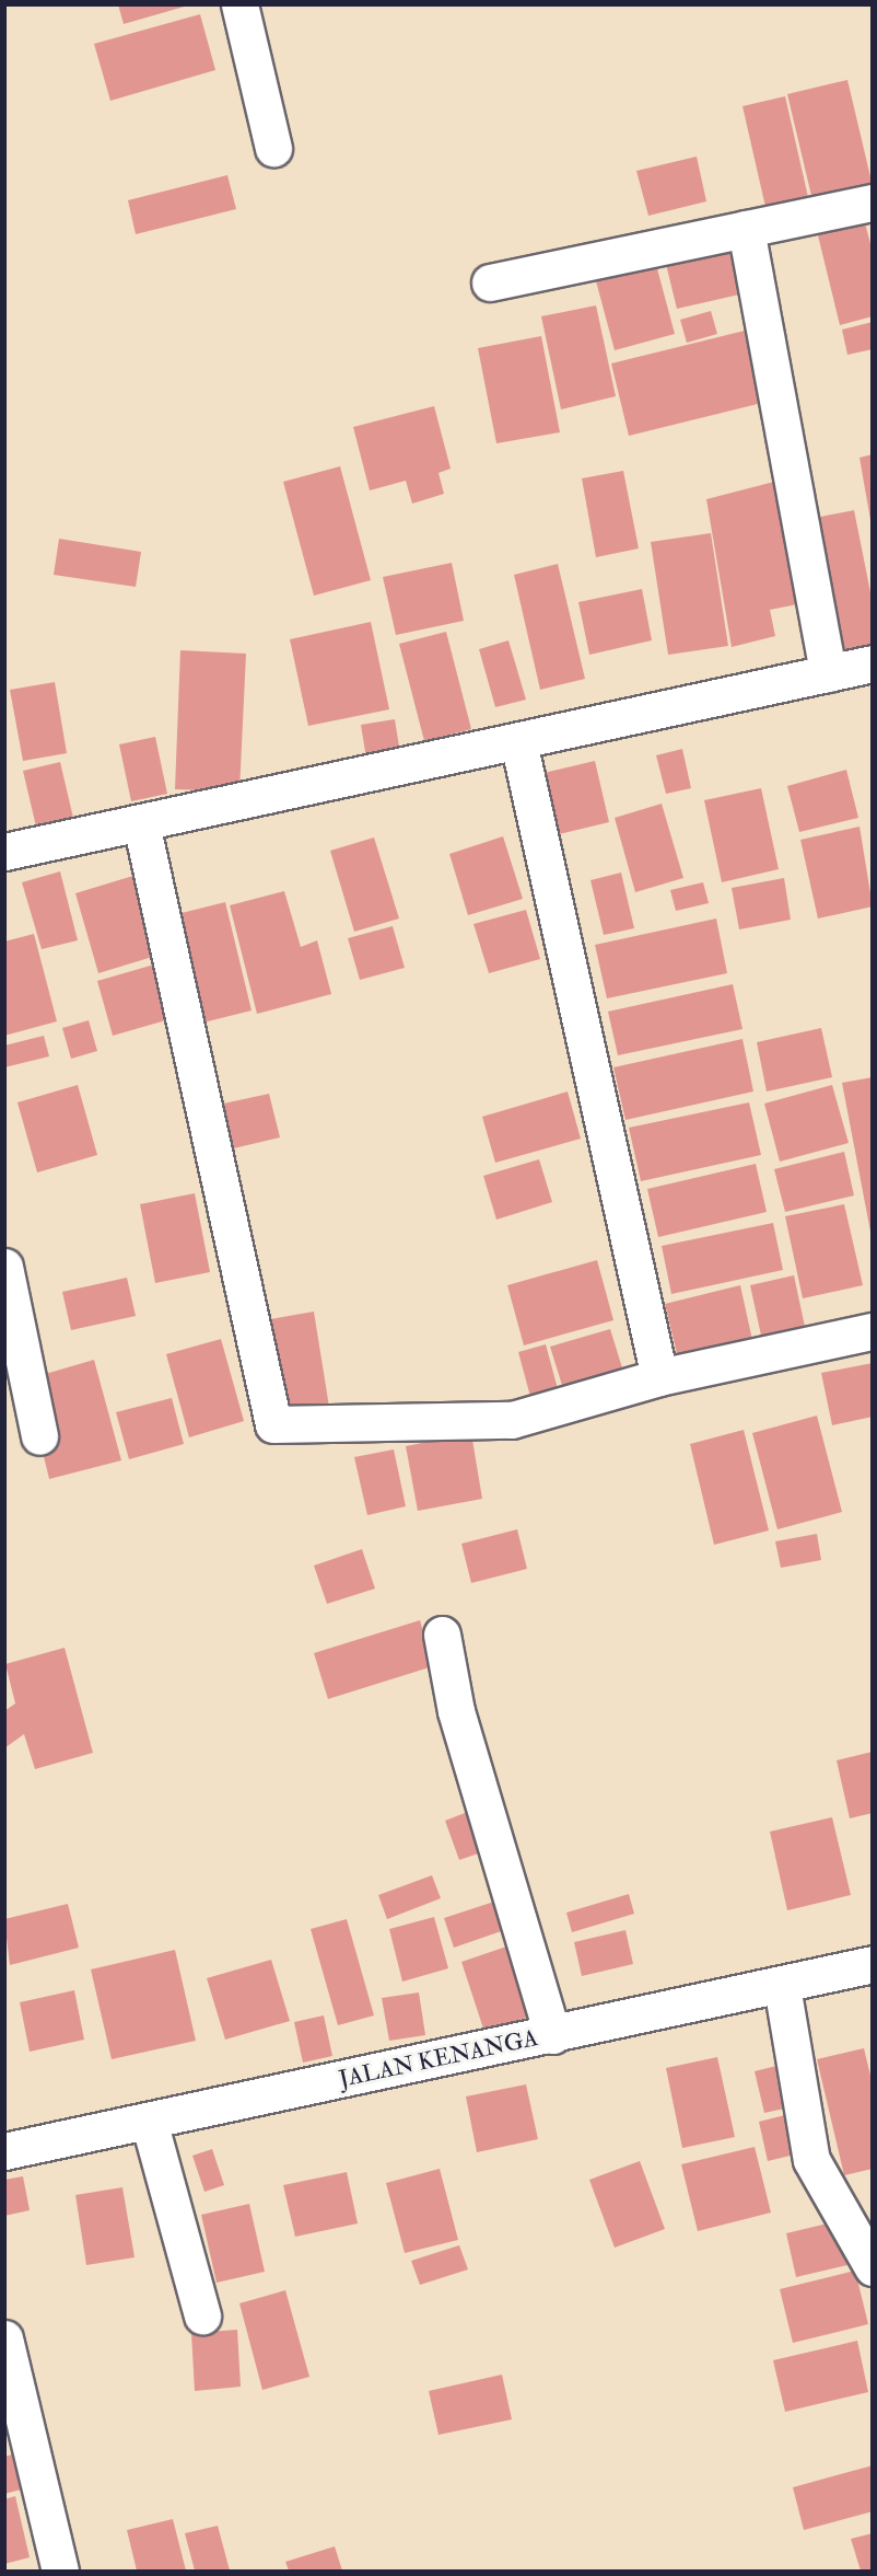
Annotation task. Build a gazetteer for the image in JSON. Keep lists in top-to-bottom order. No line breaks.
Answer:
{"streets":{"street":["JALAN KENANGA"]}}
